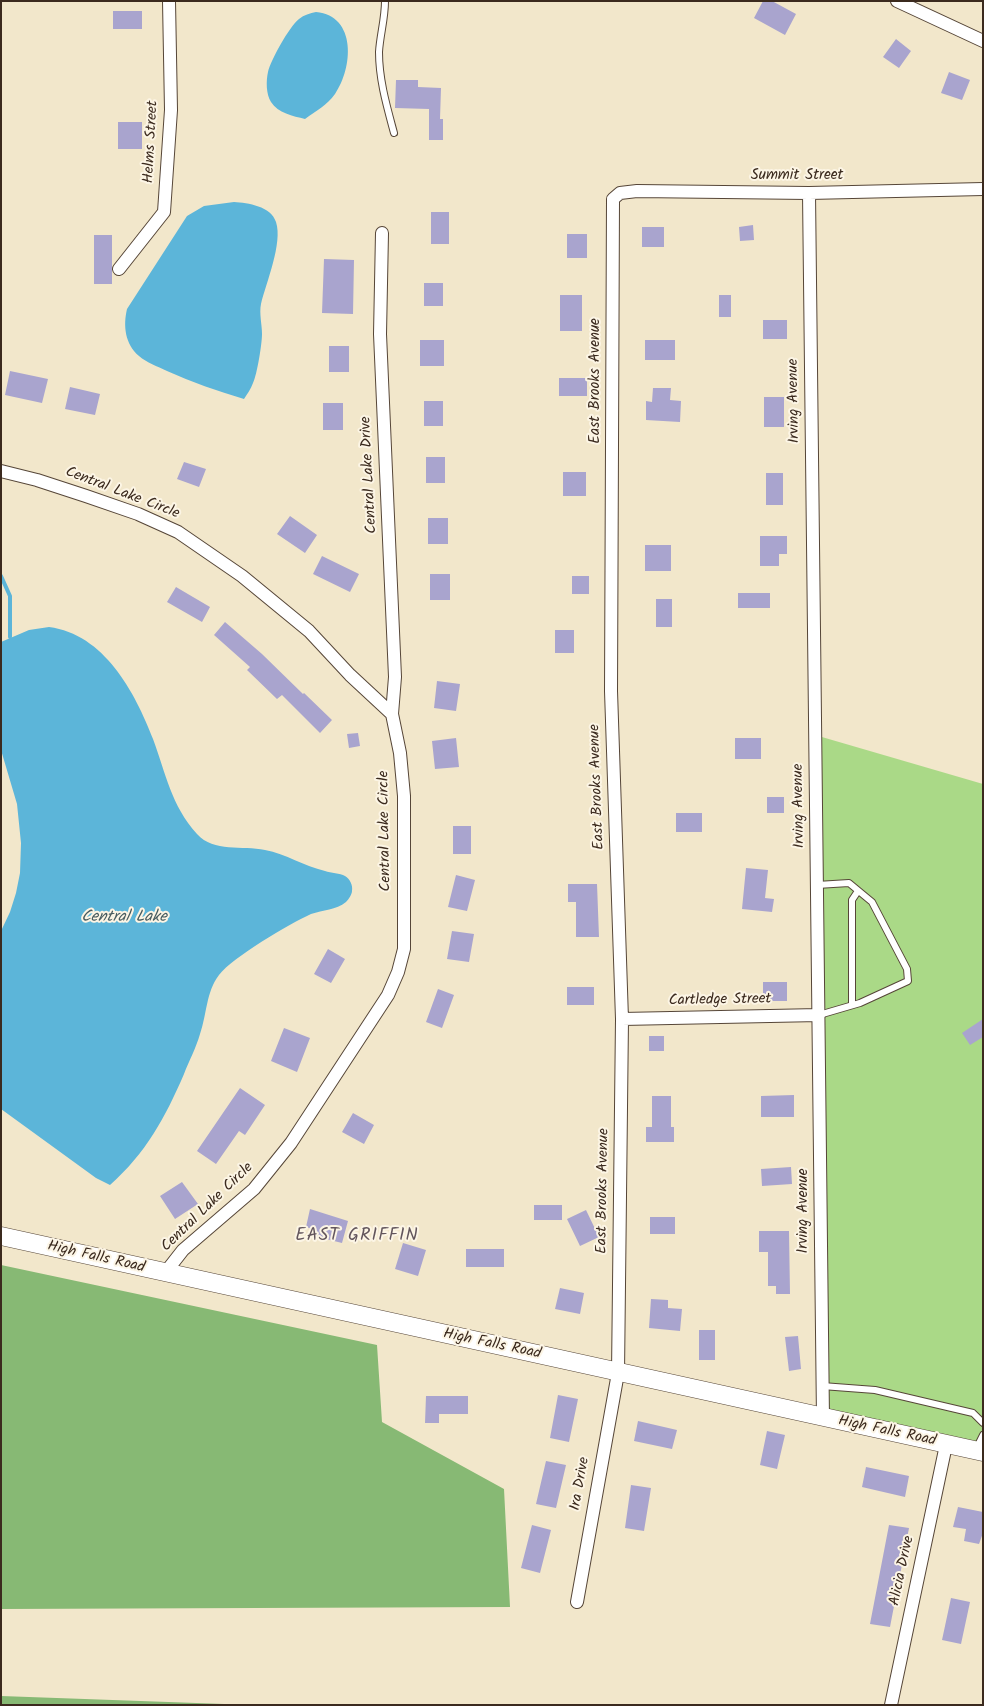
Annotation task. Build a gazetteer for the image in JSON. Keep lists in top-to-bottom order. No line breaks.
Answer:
{"streets":{"street":["Helms Street","Summit Street","East Brooks Avenue","Irving Avenue","Central Lake Drive","Central Lake Circle","Cartledge Street","High Falls Road","Ira Drive","Alicia Drive"]},"crossings":[["Summit Street","East Brooks Avenue"],["Summit Street","Irving Avenue"],["East Brooks Avenue","Cartledge Street"],["East Brooks Avenue","High Falls Road"],["East Brooks Avenue","Ira Drive"],["Irving Avenue","Cartledge Street"],["Irving Avenue","High Falls Road"],["Central Lake Drive","Central Lake Circle"],["Central Lake Circle","High Falls Road"],["High Falls Road","Ira Drive"],["High Falls Road","Alicia Drive"]],"districts":["EAST GRIFFIN"],"water":["Central Lake"]}
